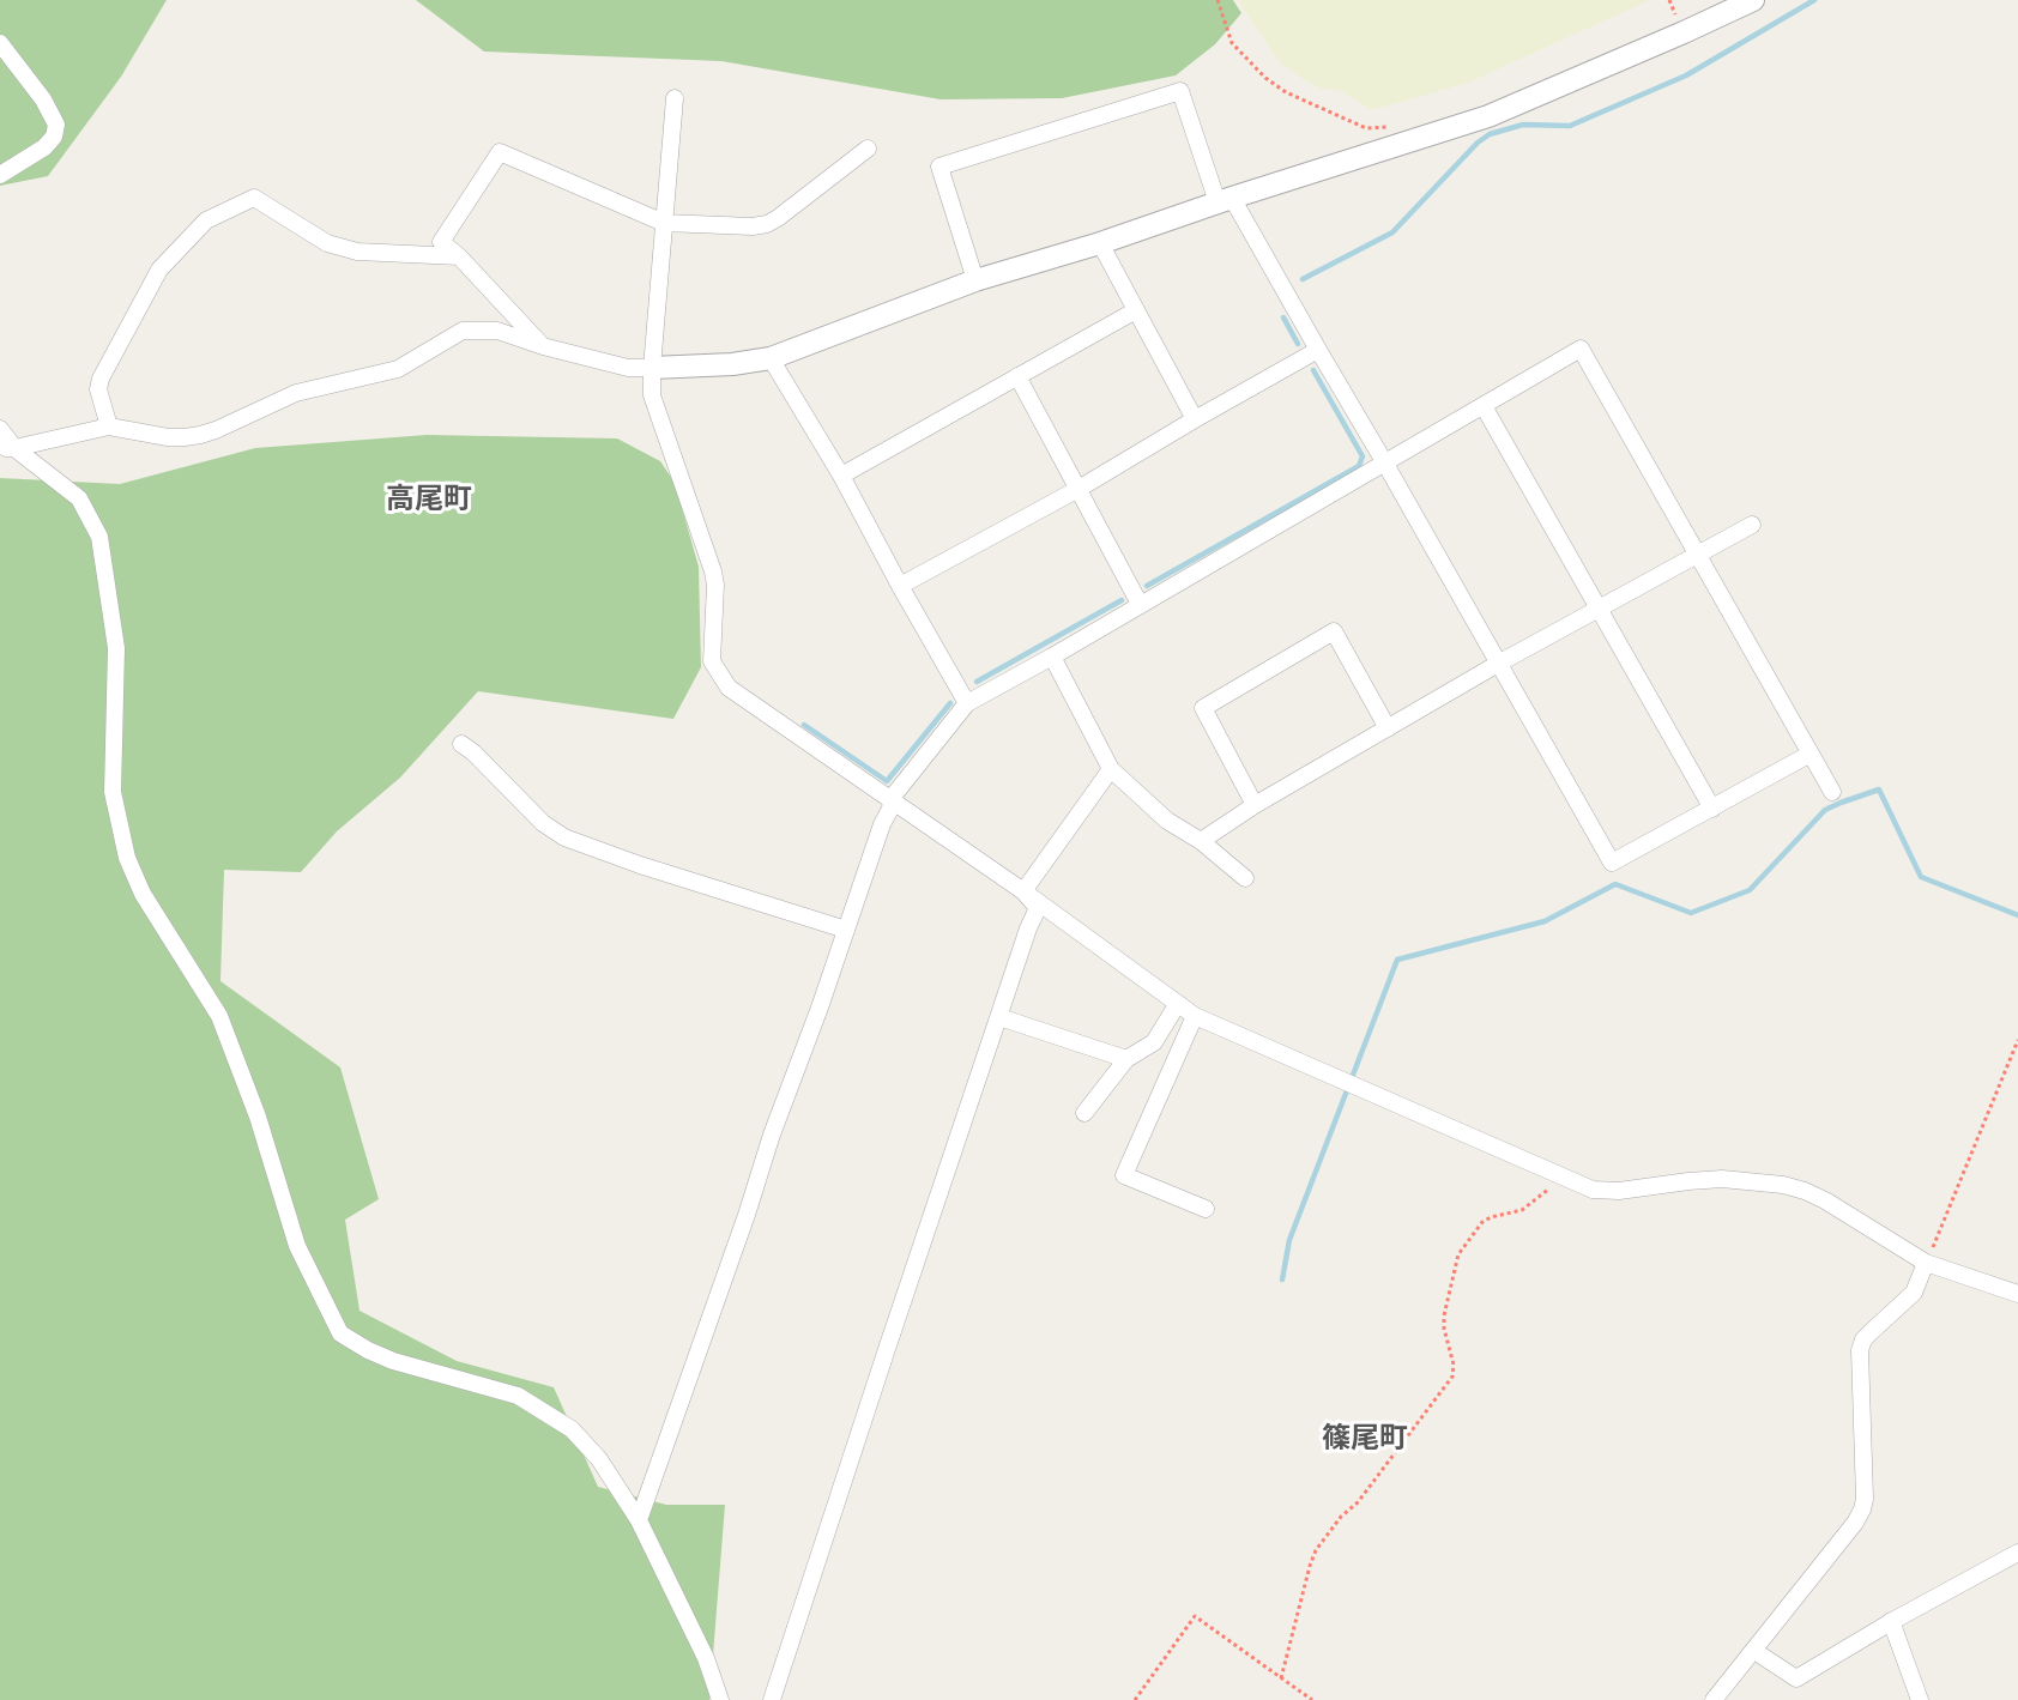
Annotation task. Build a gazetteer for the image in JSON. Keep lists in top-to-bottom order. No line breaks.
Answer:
{"districts":["高尾町","篠尾町"]}
